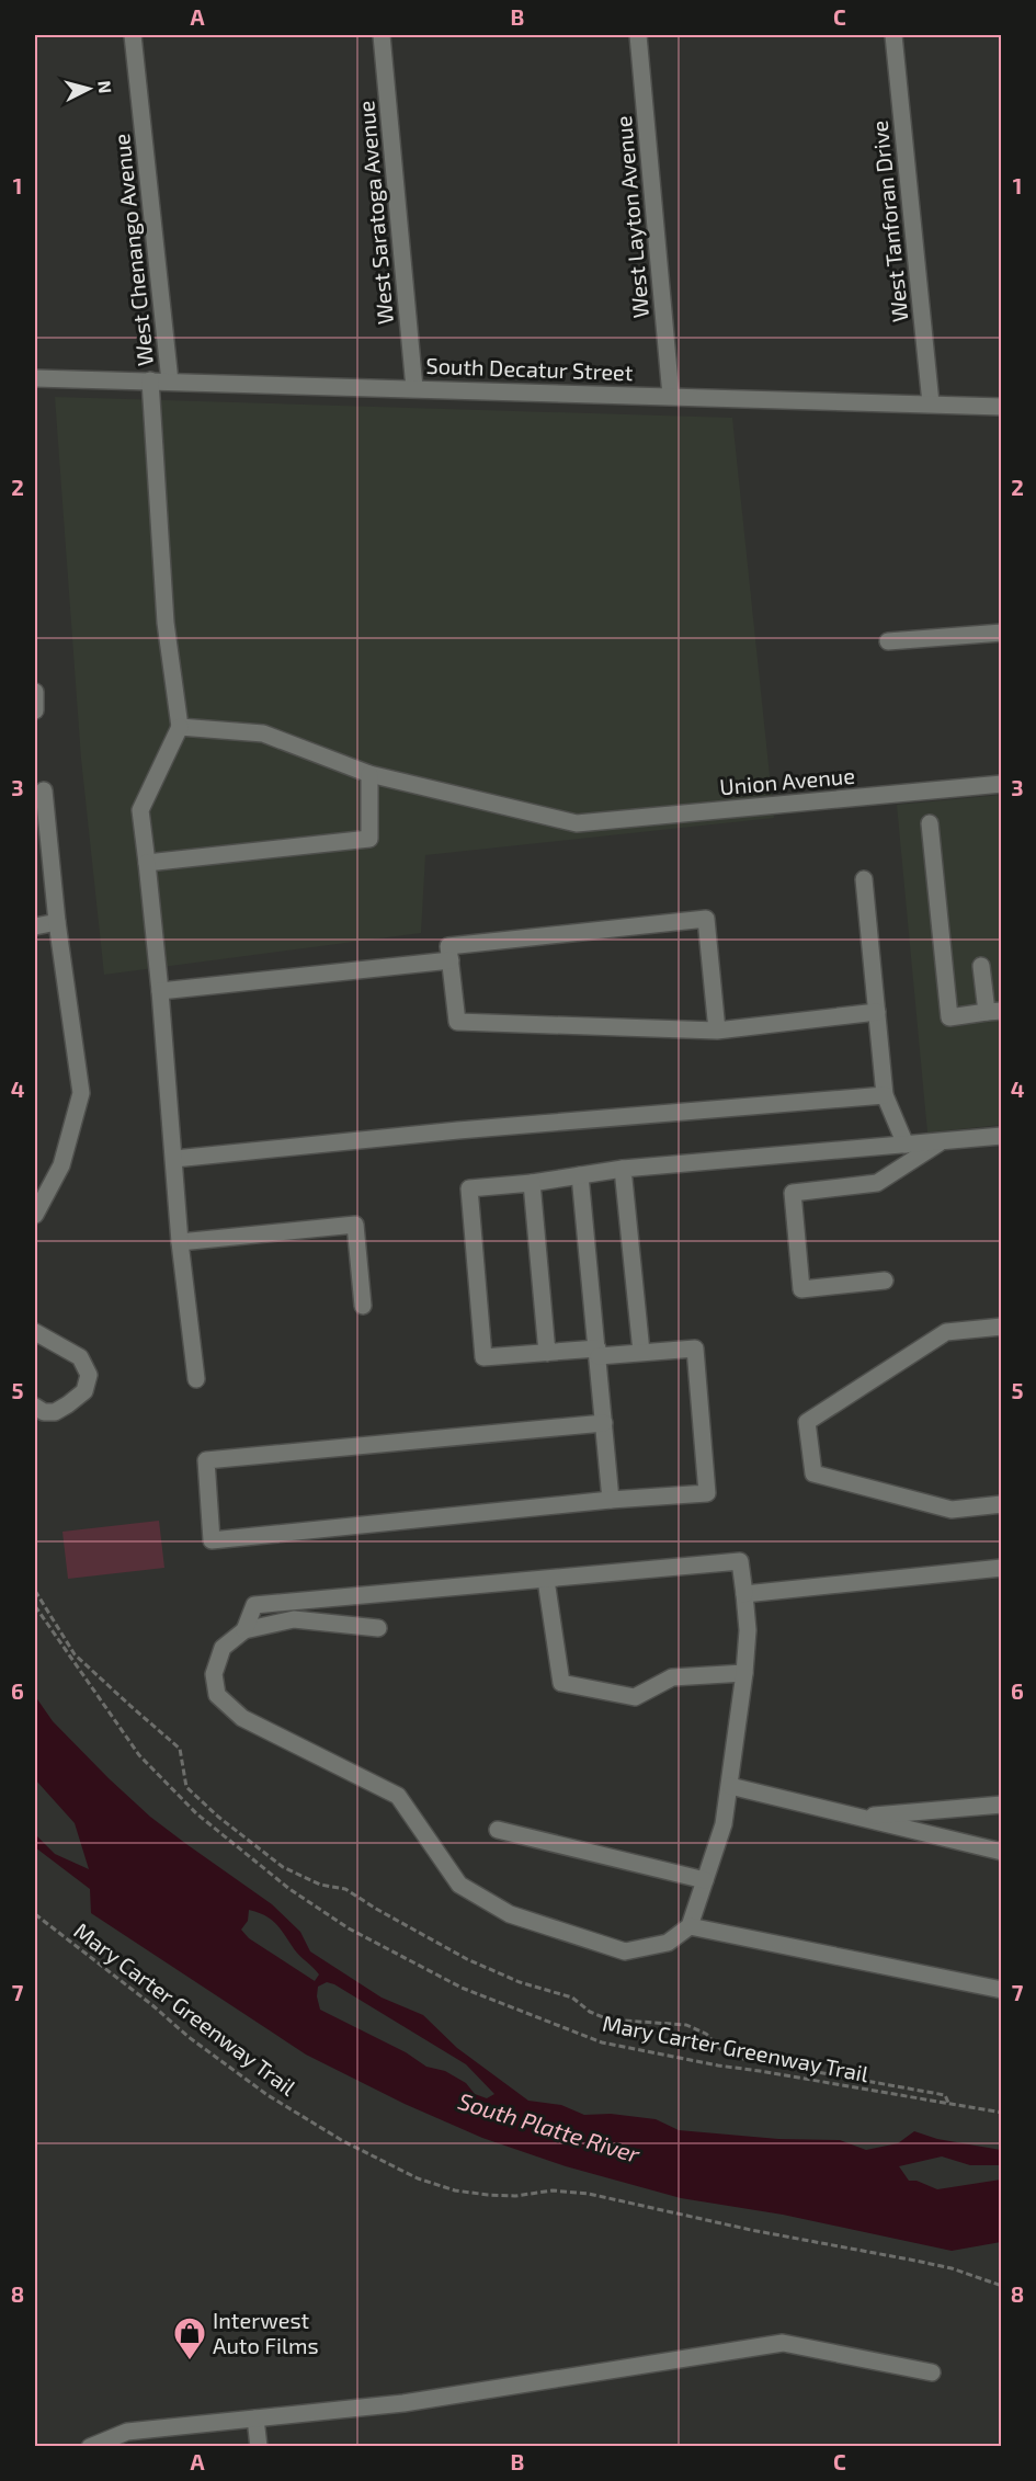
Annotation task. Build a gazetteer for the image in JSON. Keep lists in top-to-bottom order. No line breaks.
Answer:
{"streets":{"street":["West Saratoga Avenue","West Layton Avenue","West Tanforan Drive","West Chenango Avenue","South Decatur Street","Union Avenue"],"path":["Mary Carter Greenway Trail"]},"crossings":[["West Saratoga Avenue","South Decatur Street"],["West Layton Avenue","South Decatur Street"],["West Tanforan Drive","South Decatur Street"],["West Chenango Avenue","South Decatur Street"]],"water":["South Platte River"],"places":{"shop":["Interwest Auto Films"]},"north":"right","grid":{"columns":["A","B","C"],"rows":["1","2","3","4","5","6","7","8"]}}
